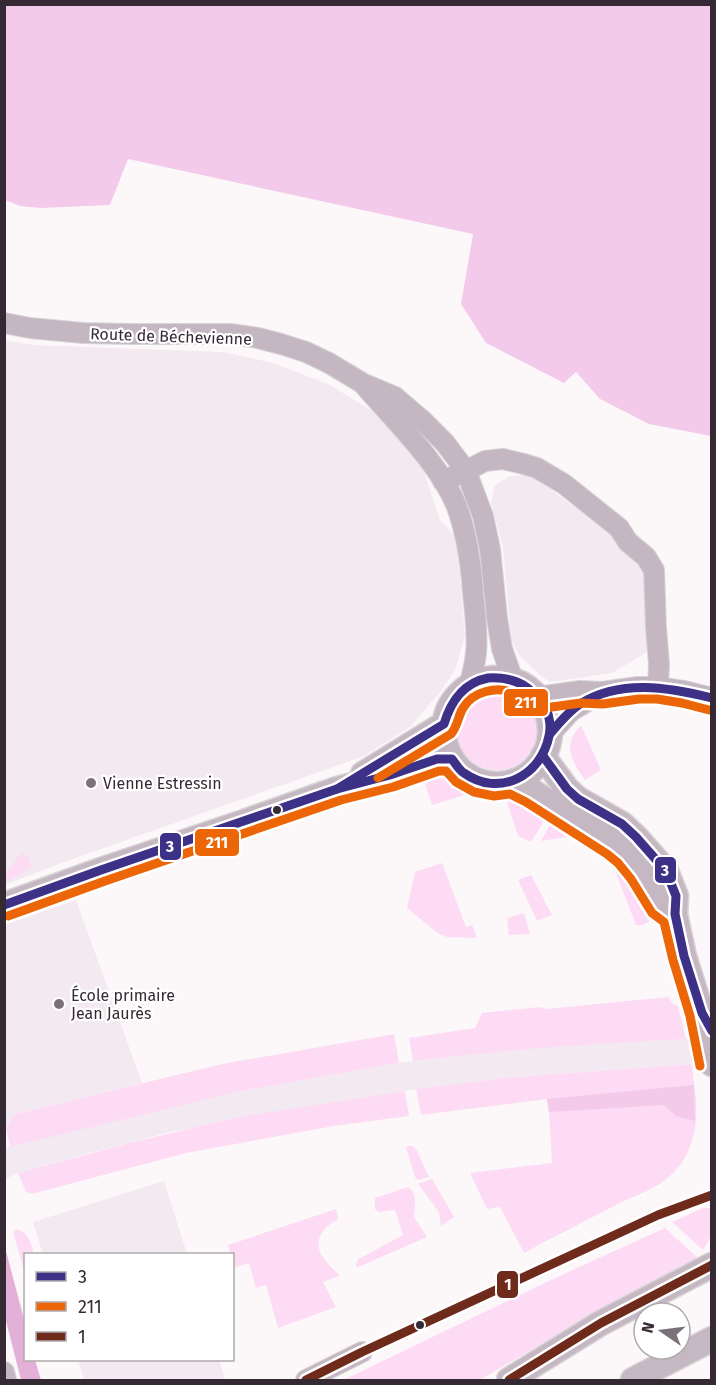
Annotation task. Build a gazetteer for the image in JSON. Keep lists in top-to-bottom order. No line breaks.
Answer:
{"streets":{"street":["Route de Béchevienne"]},"places":["Vienne Estressin","École primaire Jean Jaurès"],"lines":["transit line 3","transit line 211","transit line 1"],"legend":["3","211","1"],"north":"left"}
